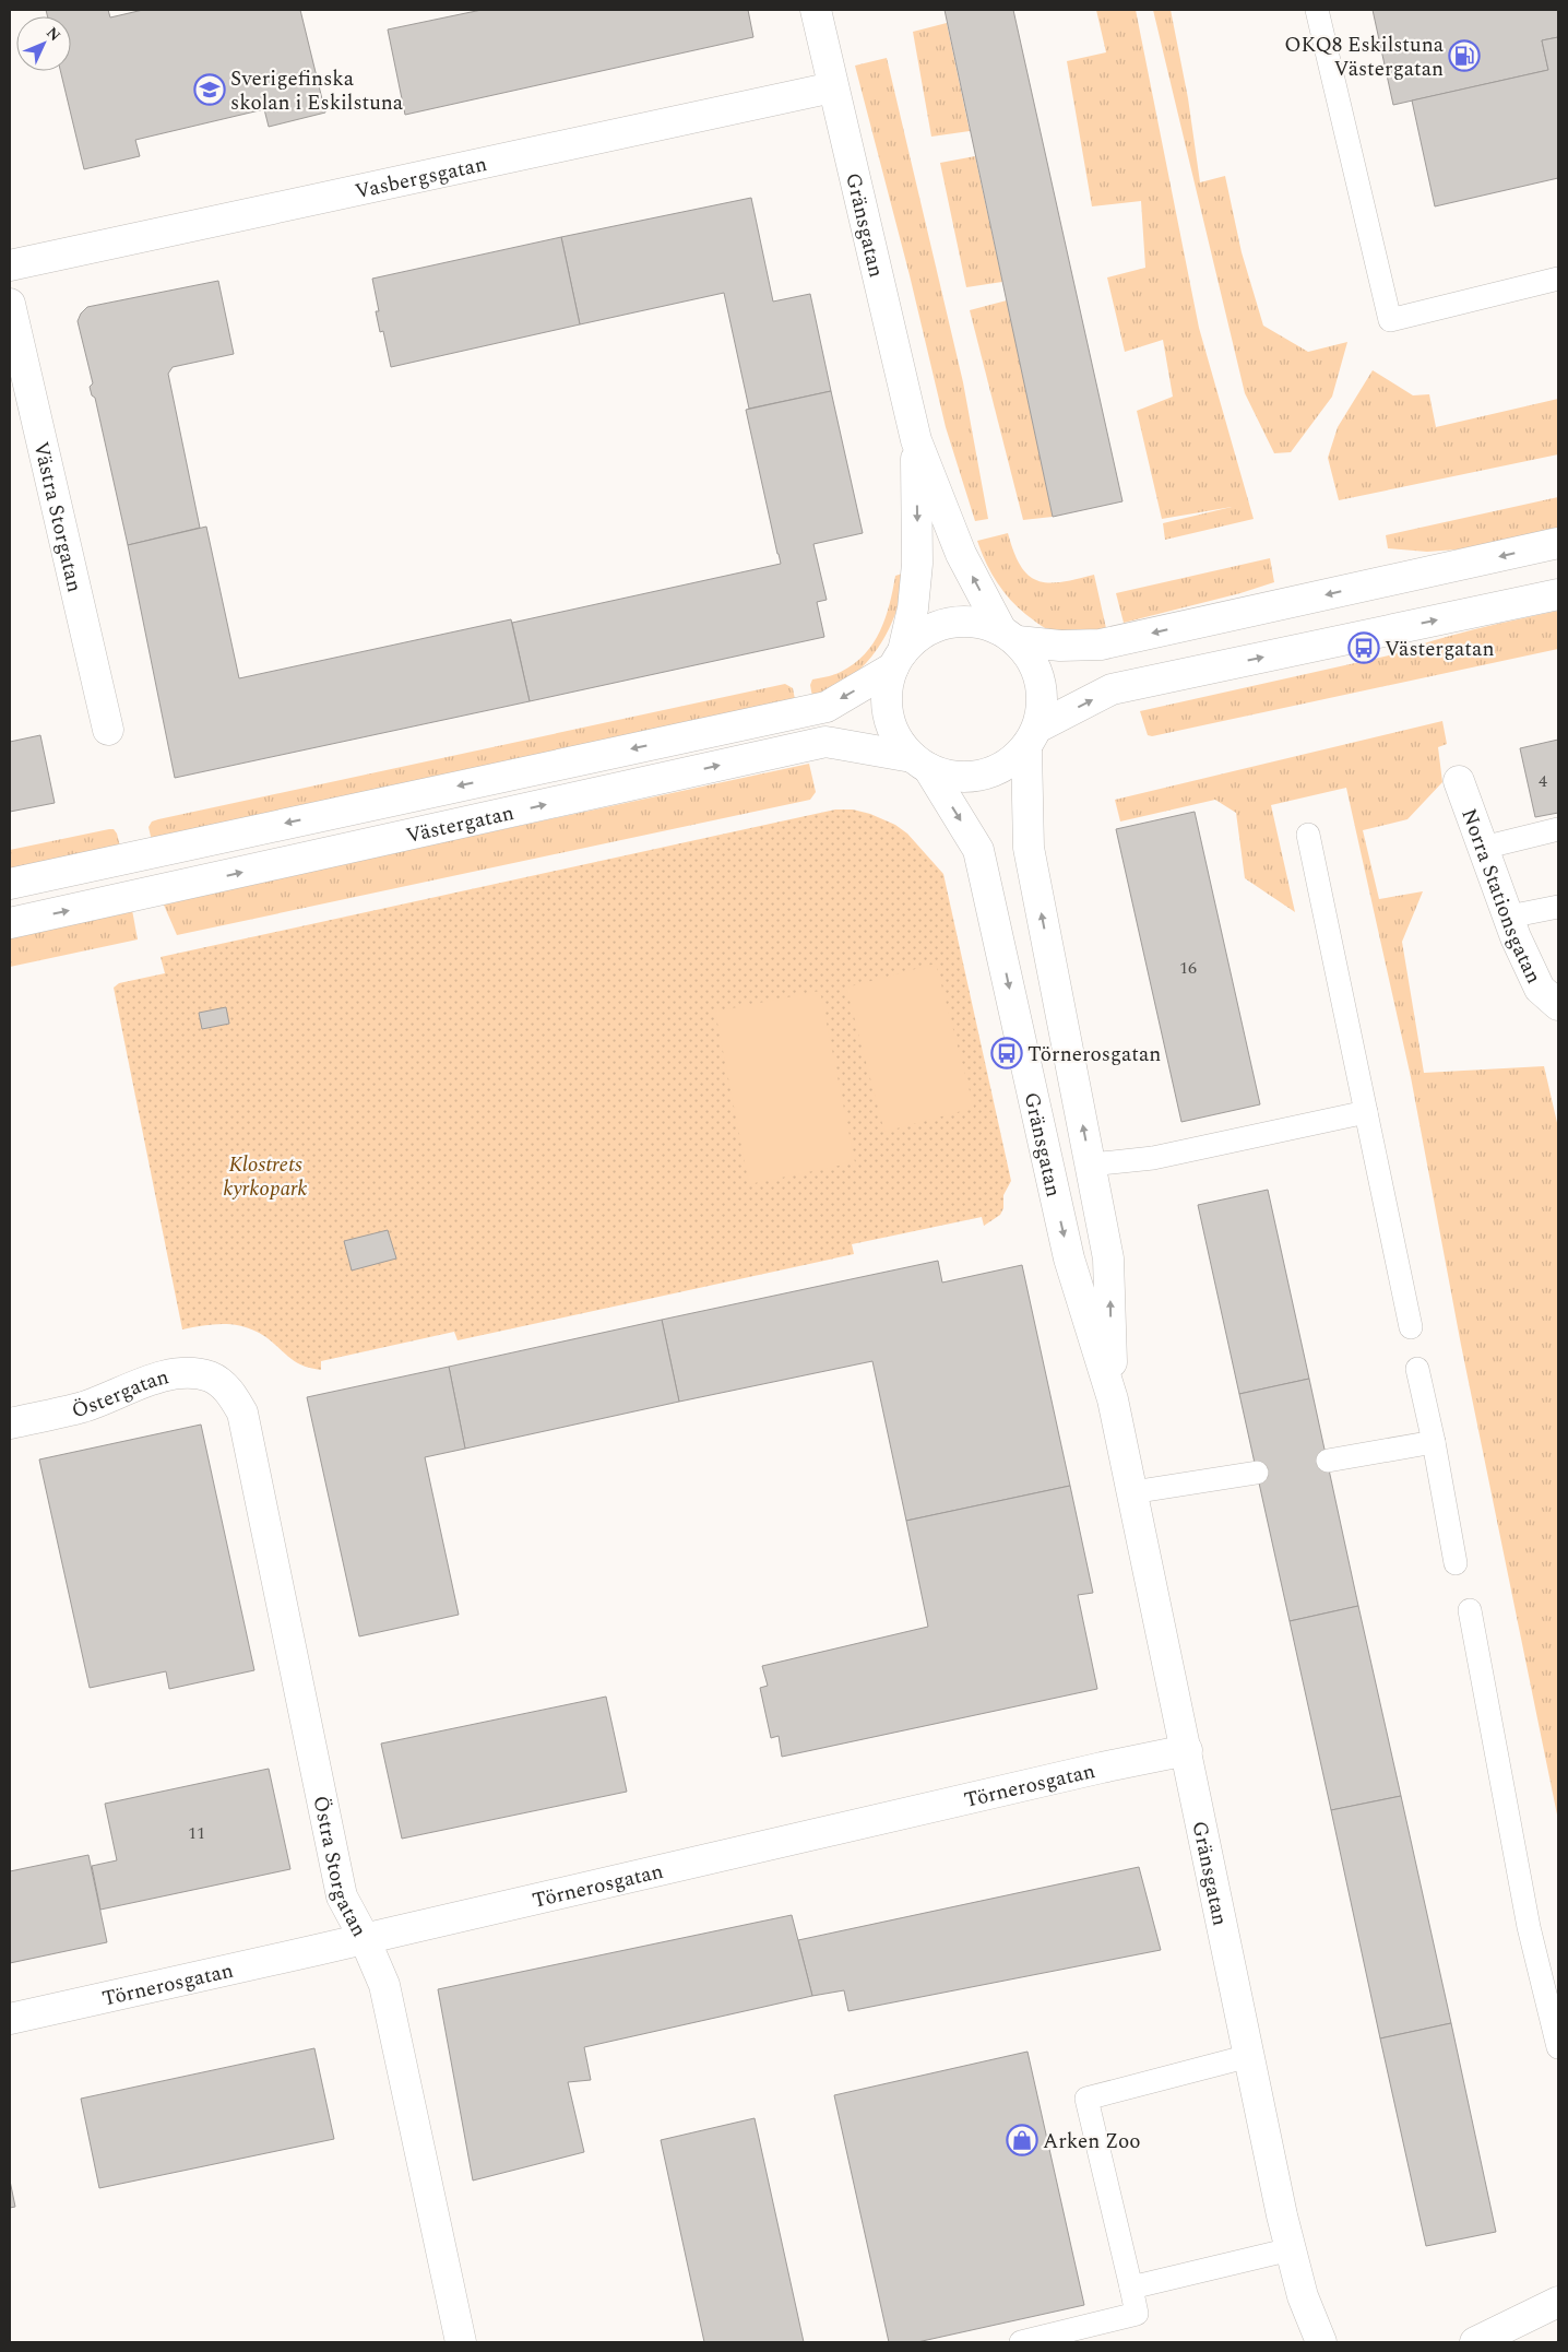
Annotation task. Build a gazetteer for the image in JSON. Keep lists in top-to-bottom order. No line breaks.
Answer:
{"streets":{"street":["Vasbergsgatan","Gränsgatan","Västra Storgatan","Västergatan","Norra Stationsgatan","Östergatan","Törnerosgatan","Östra Storgatan"]},"crossings":[["Vasbergsgatan","Gränsgatan"],["Gränsgatan","Västergatan"],["Gränsgatan","Törnerosgatan"],["Östergatan","Östra Storgatan"],["Törnerosgatan","Östra Storgatan"]],"parks":["Klostrets kyrkopark"],"places":{"fuel station":["OKQ8 Eskilstuna Västergatan"],"school or university":["Sverigefinska skolan i Eskilstuna"],"bus stop":["Västergatan","Törnerosgatan"],"shop":["Arken Zoo"]},"house_numbers":["4","16","11"],"north":"top right"}
